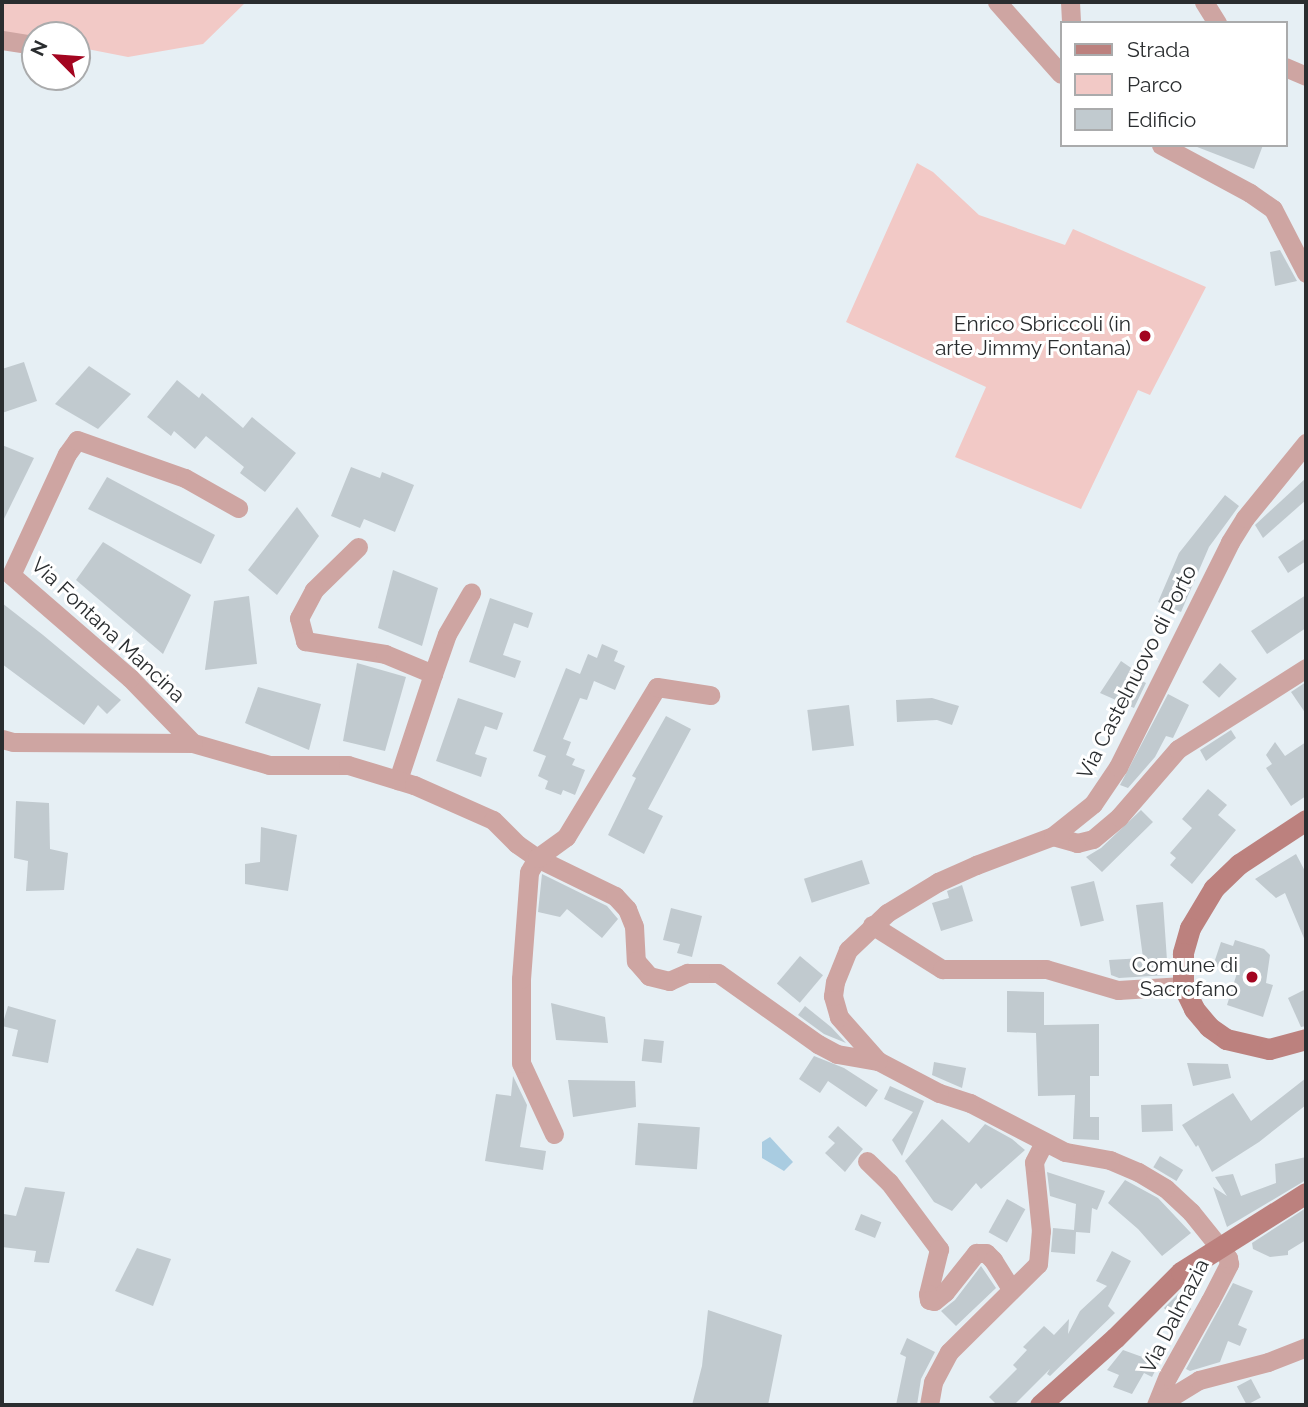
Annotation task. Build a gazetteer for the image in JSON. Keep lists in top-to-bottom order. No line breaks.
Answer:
{"streets":{"street":["Via Fontana Mancina","Via Castelnuovo di Porto","Via Dalmazia"]},"crossings":[["Via Fontana Mancina","Via Castelnuovo di Porto"],["Via Castelnuovo di Porto","Via Dalmazia"]],"places":["Enrico Sbriccoli (in arte Jimmy Fontana)","Comune di Sacrofano"],"legend":["Strada","Parco","Edificio"],"north":"top left"}
